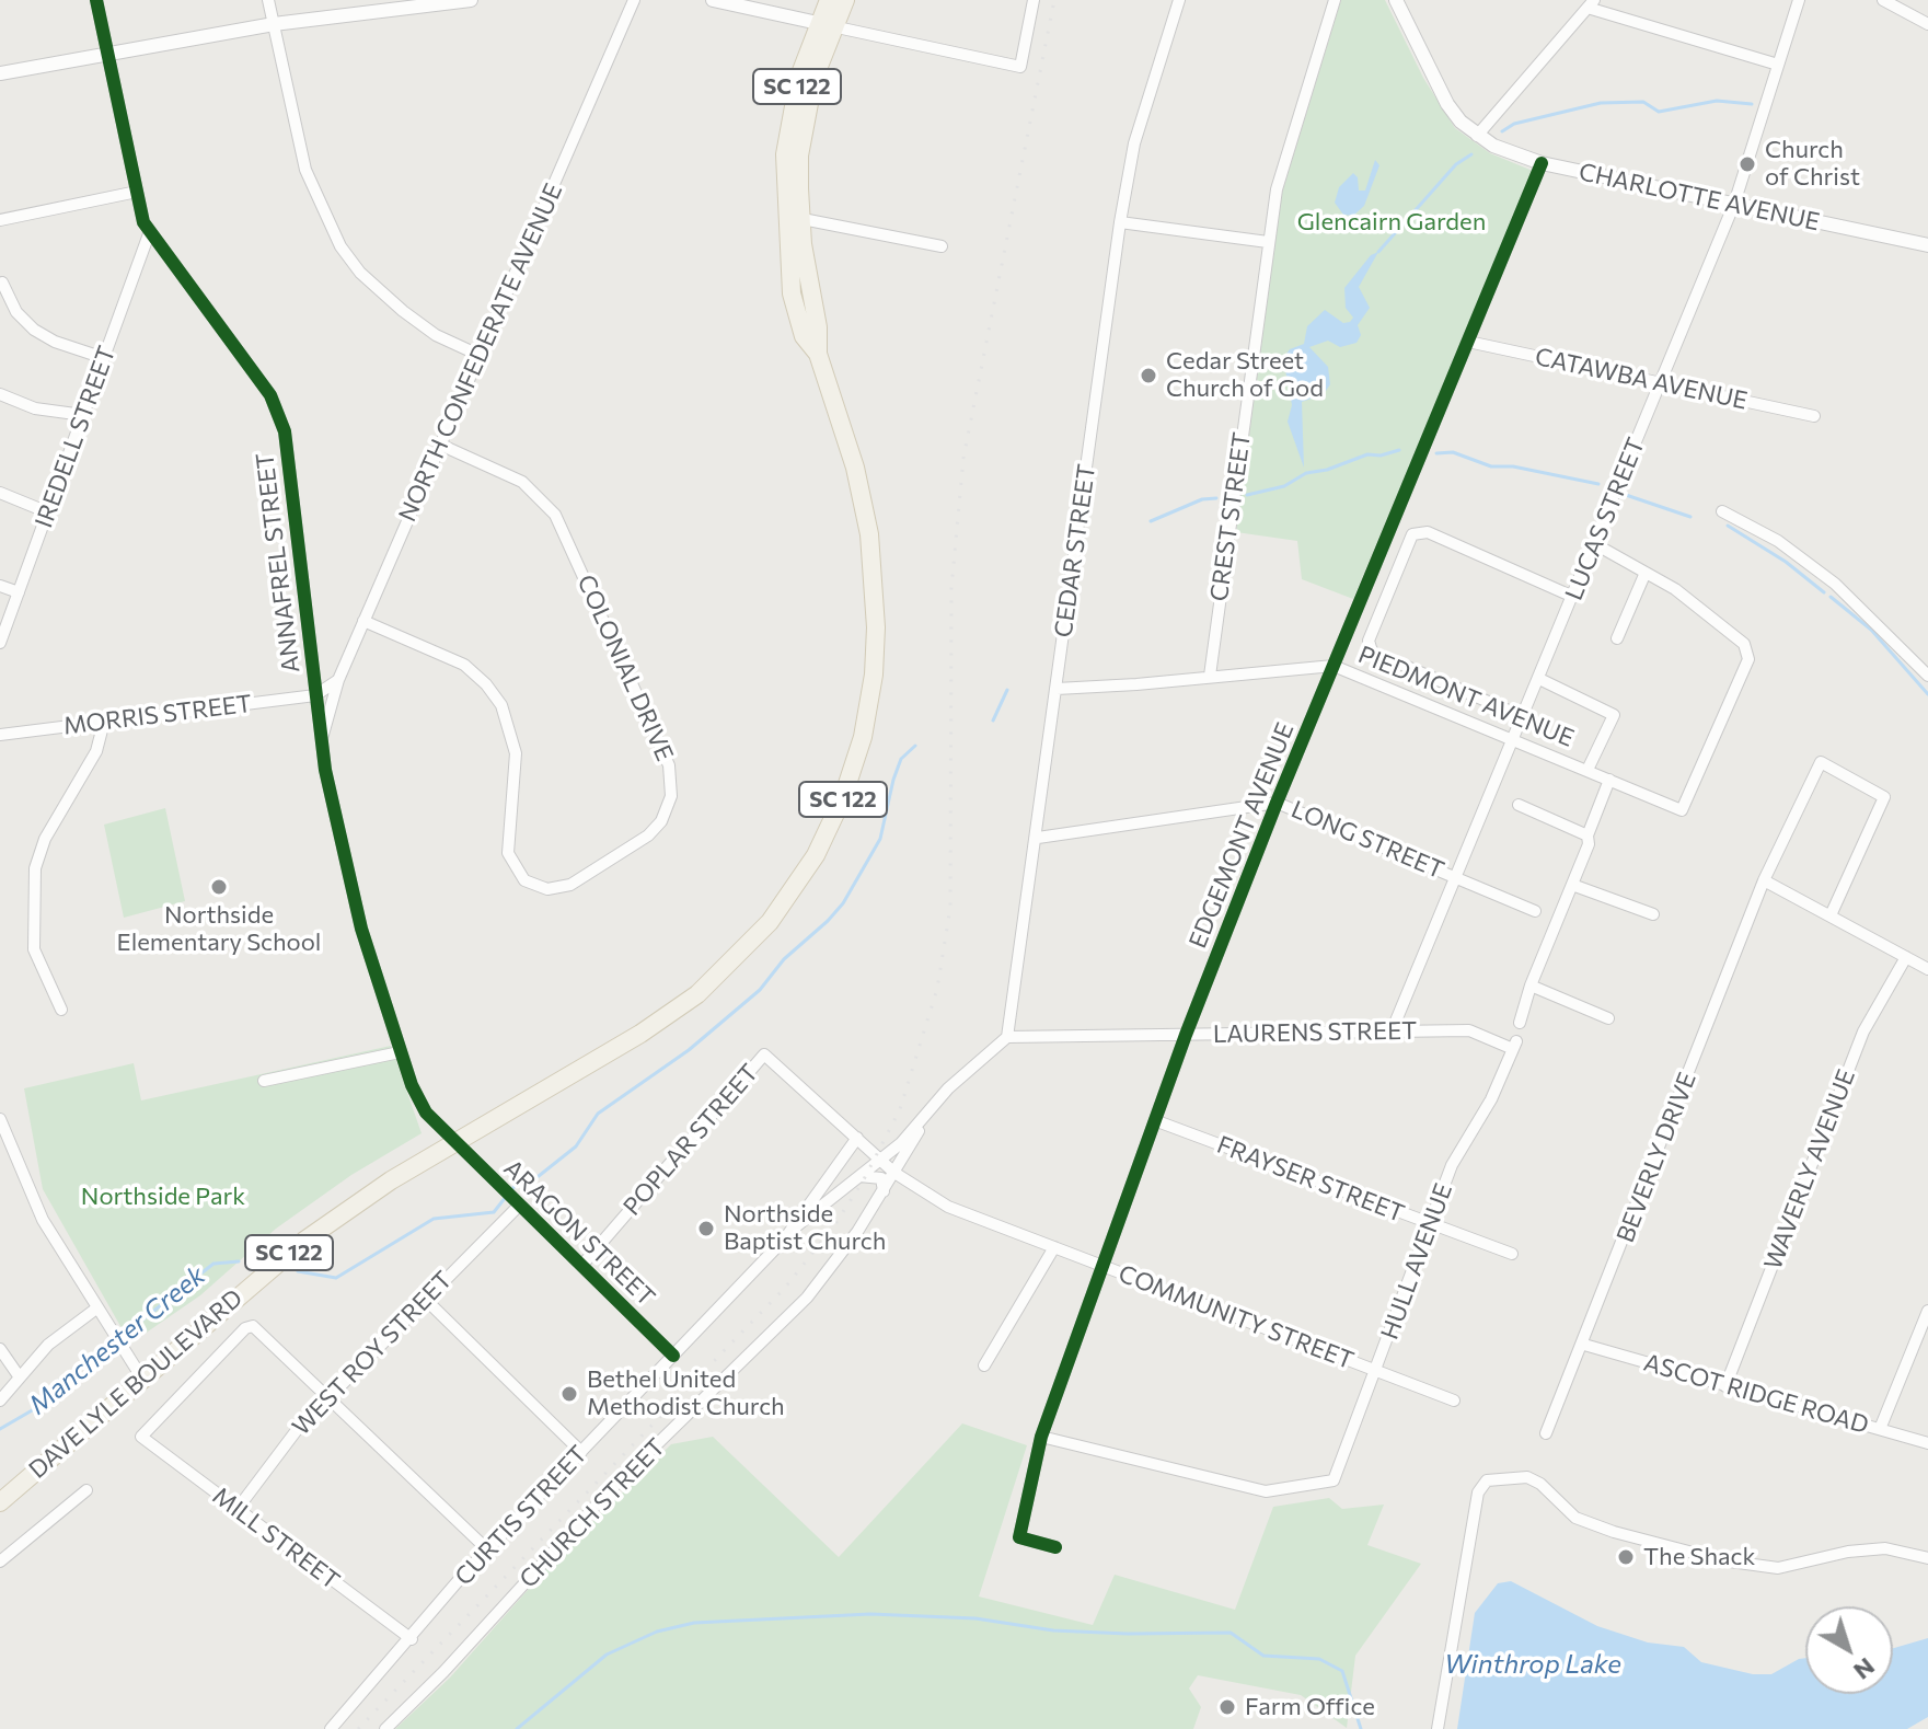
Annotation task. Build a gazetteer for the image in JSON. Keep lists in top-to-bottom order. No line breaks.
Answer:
{"streets":{"main road":["SC 122","DAVE LYLE BOULEVARD"],"street":["CHARLOTTE AVENUE","NORTH CONFEDERATE AVENUE","CATAWBA AVENUE","IREDELL STREET","CREST STREET","LUCAS STREET","CEDAR STREET","ANNAFREL STREET","COLONIAL DRIVE","PIEDMONT AVENUE","MORRIS STREET","EDGEMONT AVENUE","LONG STREET","LAURENS STREET","POPLAR STREET","BEVERLY DRIVE","WAVERLY AVENUE","FRAYSER STREET","ARAGON STREET","HULL AVENUE","COMMUNITY STREET","WEST ROY STREET","ASCOT RIDGE ROAD","CHURCH STREET","CURTIS STREET","MILL STREET"]},"crossings":[["CHARLOTTE AVENUE","LUCAS STREET"],["CHARLOTTE AVENUE","EDGEMONT AVENUE"],["NORTH CONFEDERATE AVENUE","ANNAFREL STREET"],["NORTH CONFEDERATE AVENUE","COLONIAL DRIVE"],["CATAWBA AVENUE","LUCAS STREET"],["CATAWBA AVENUE","EDGEMONT AVENUE"],["IREDELL STREET","ANNAFREL STREET"],["CREST STREET","PIEDMONT AVENUE"],["LUCAS STREET","PIEDMONT AVENUE"],["LUCAS STREET","LONG STREET"],["LUCAS STREET","LAURENS STREET"],["CEDAR STREET","PIEDMONT AVENUE"],["CEDAR STREET","LONG STREET"],["CEDAR STREET","LAURENS STREET"],["CEDAR STREET","CURTIS STREET"],["ANNAFREL STREET","MORRIS STREET"],["ANNAFREL STREET","ARAGON STREET"],["ANNAFREL STREET","DAVE LYLE BOULEVARD"],["PIEDMONT AVENUE","EDGEMONT AVENUE"],["EDGEMONT AVENUE","LONG STREET"],["EDGEMONT AVENUE","LAURENS STREET"],["EDGEMONT AVENUE","FRAYSER STREET"],["EDGEMONT AVENUE","HULL AVENUE"],["EDGEMONT AVENUE","COMMUNITY STREET"],["LAURENS STREET","HULL AVENUE"],["LAURENS STREET","CURTIS STREET"],["POPLAR STREET","ARAGON STREET"],["POPLAR STREET","COMMUNITY STREET"],["BEVERLY DRIVE","ASCOT RIDGE ROAD"],["WAVERLY AVENUE","ASCOT RIDGE ROAD"],["FRAYSER STREET","HULL AVENUE"],["ARAGON STREET","WEST ROY STREET"],["ARAGON STREET","DAVE LYLE BOULEVARD"],["ARAGON STREET","CURTIS STREET"],["HULL AVENUE","COMMUNITY STREET"],["COMMUNITY STREET","CHURCH STREET"],["COMMUNITY STREET","CURTIS STREET"],["WEST ROY STREET","MILL STREET"],["CHURCH STREET","CURTIS STREET"],["CURTIS STREET","MILL STREET"]],"water":["Manchester Creek","Winthrop Lake"],"parks":["Glencairn Garden","Northside Park"],"places":["Church of Christ","Cedar Street Church of God","Northside Elementary School","Northside Baptist Church","Bethel United Methodist Church","The Shack","Farm Office"],"north":"bottom right"}
